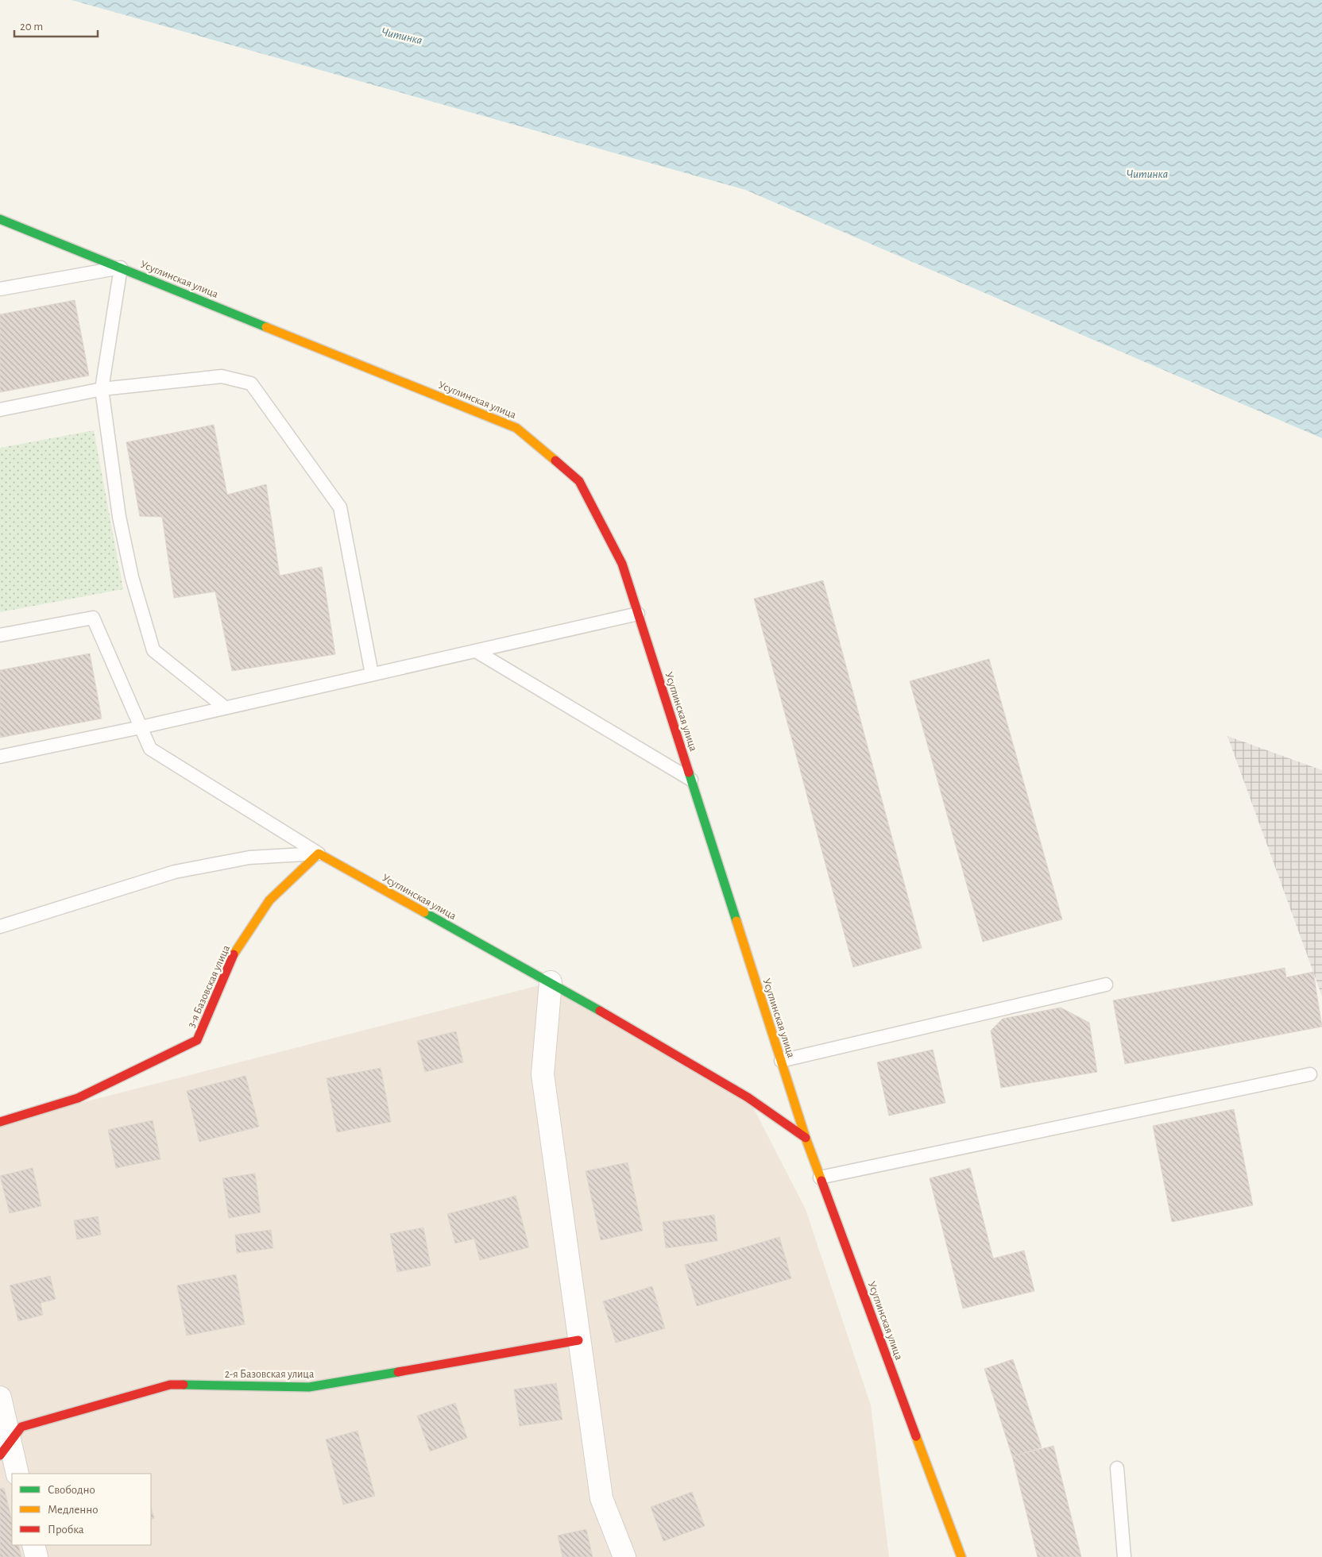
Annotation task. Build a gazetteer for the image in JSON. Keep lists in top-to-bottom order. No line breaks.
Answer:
{"streets":{"street":["Усуглинская улица","3-я Базовская улица","2-я Базовская улица"]},"crossings":[["Усуглинская улица","3-я Базовская улица"]],"water":["Читинка"],"legend":["Свободно","Медленно","Пробка"],"scale_bar":"20 m"}
